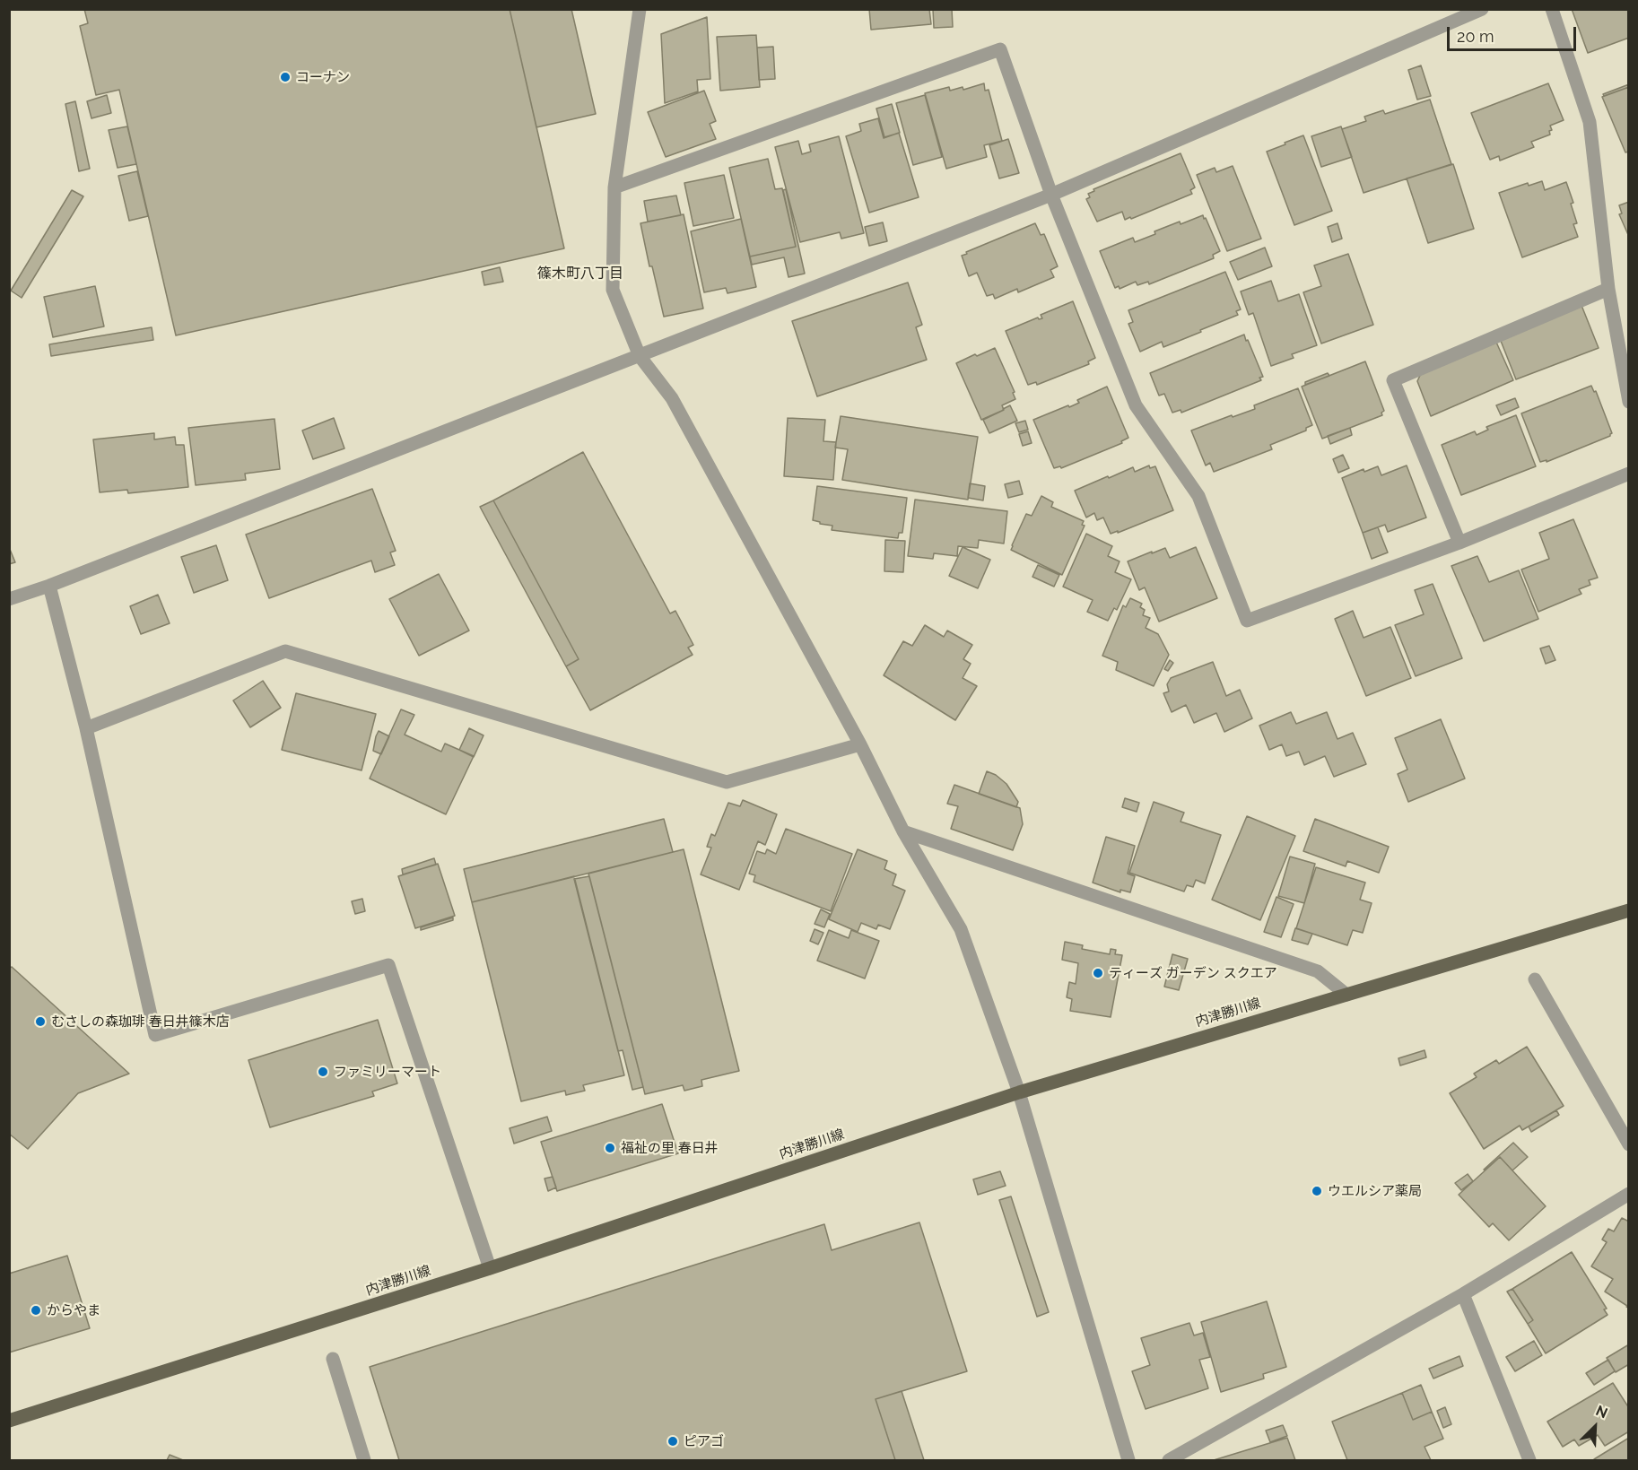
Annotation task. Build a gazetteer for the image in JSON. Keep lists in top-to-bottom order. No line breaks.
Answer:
{"streets":{"main road":["内津勝川線"]},"districts":["篠木町八丁目"],"places":["コーナン","ティーズ ガーデン スクエア","むさしの森珈琲 春日井篠木店","ファミリーマート","福祉の里 春日井","ウエルシア薬局","からやま","ピアゴ"],"scale_bar":"20 m","north":"top right"}
